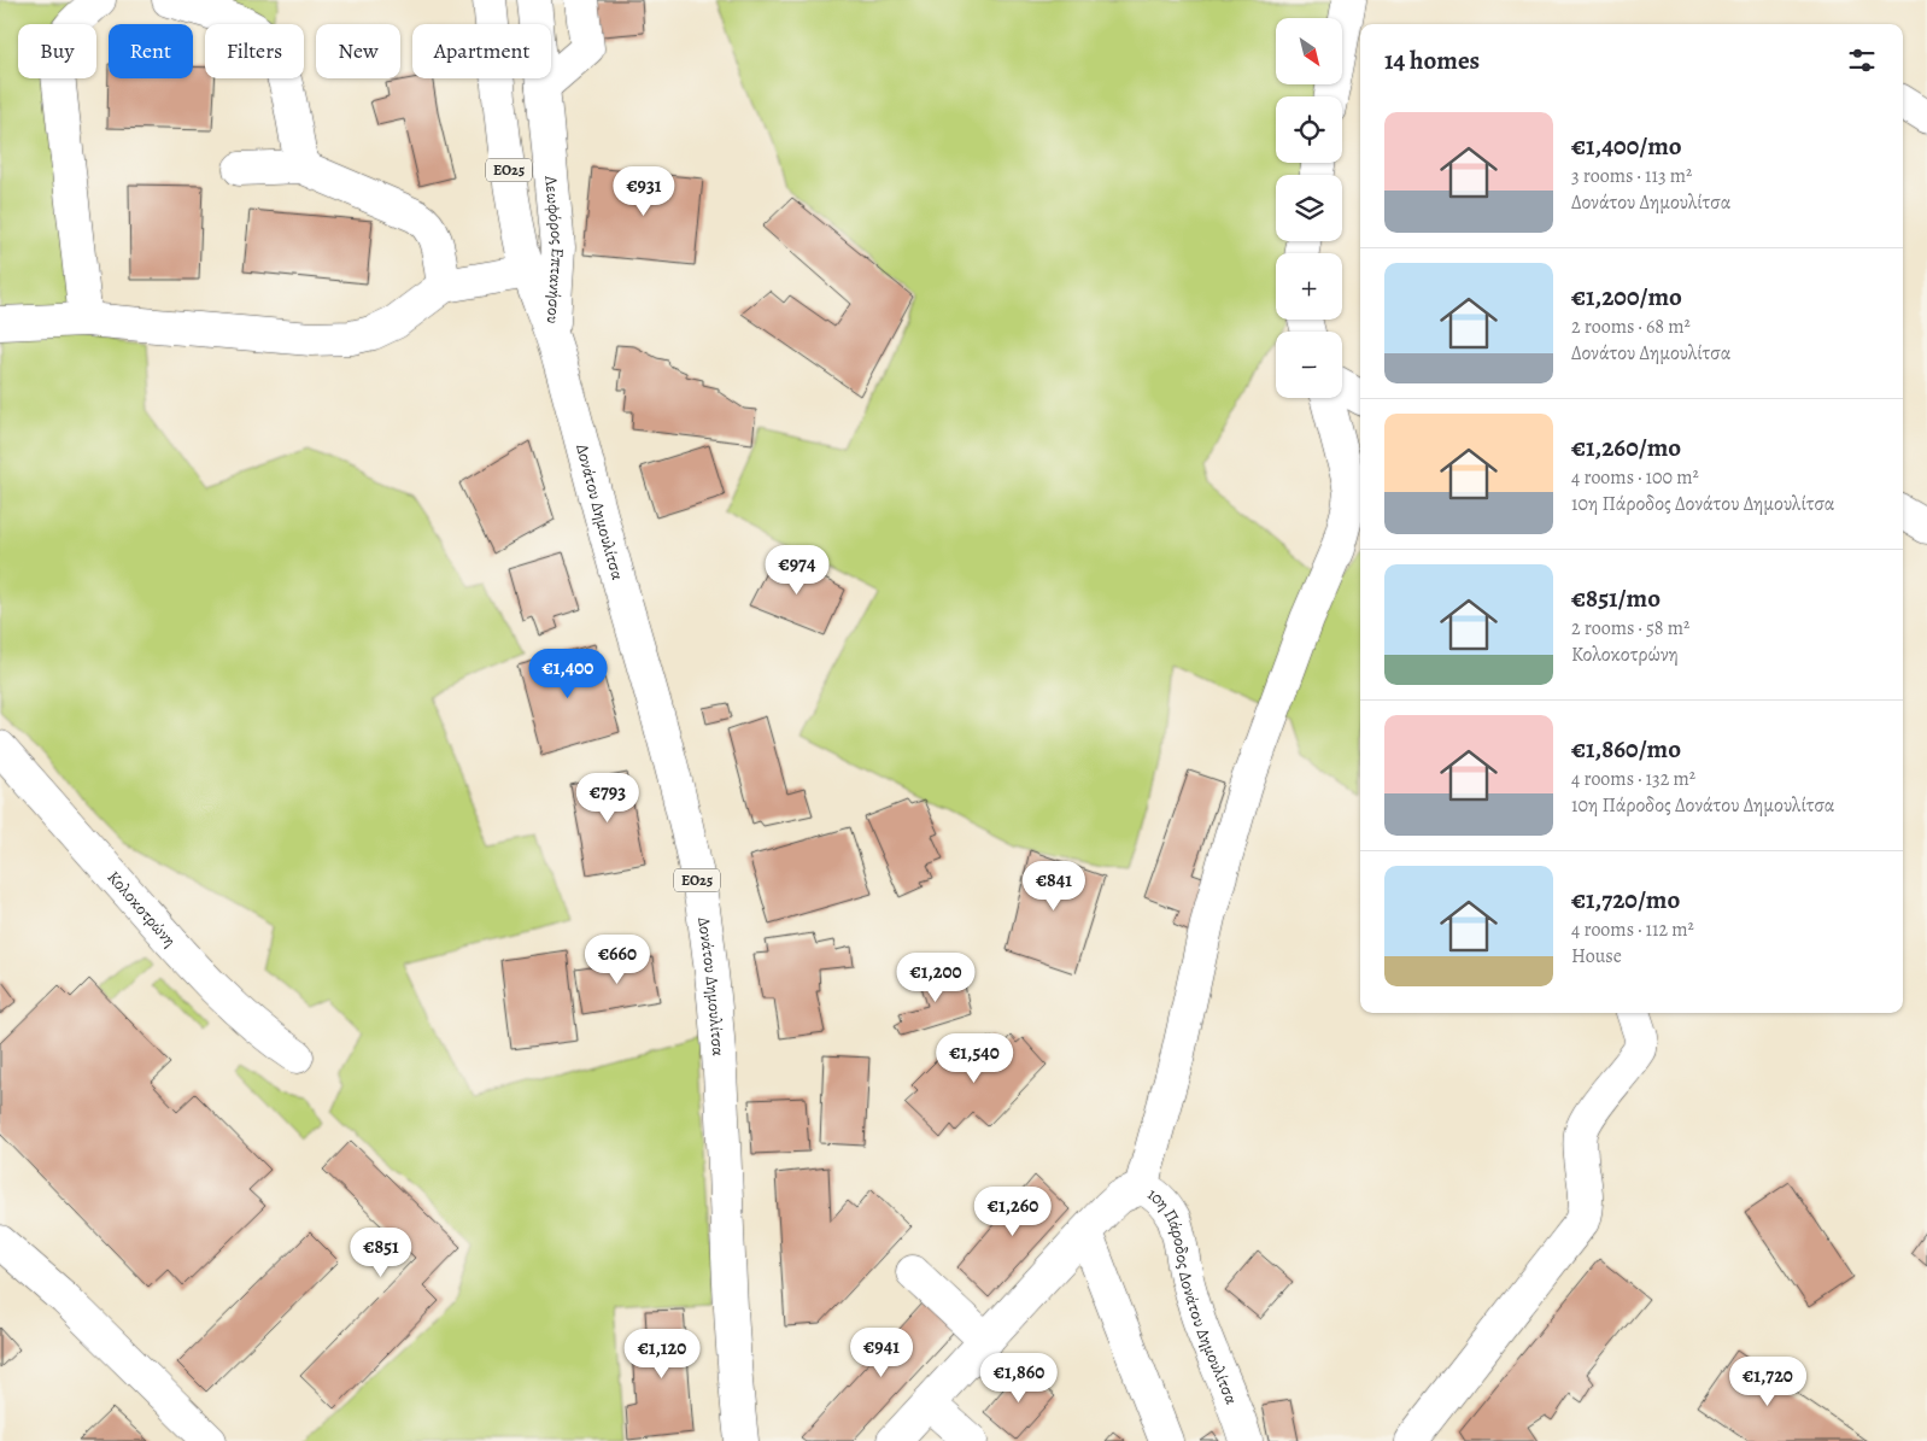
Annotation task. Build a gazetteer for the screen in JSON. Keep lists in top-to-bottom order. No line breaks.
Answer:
{"streets":{"street":["ΕΟ25","Λεωφόρος Επτανήσου","Δονάτου Δημουλίτσα","Κολοκοτρώνη","10η Πάροδος Δονάτου Δημουλίτσα"]},"crossings":[["Λεωφόρος Επτανήσου","Δονάτου Δημουλίτσα"]],"north":"bottom right","page":{"map_buttons":["+","−"],"chip":["Buy","Rent","Filters","New","Apartment"],"heading":"14 homes","list":[{"name":"€1,400/mo","note":"3 rooms · 113 m² · Δονάτου Δημουλίτσα"},{"name":"€1,200/mo","note":"2 rooms · 68 m² · Δονάτου Δημουλίτσα"},{"name":"€1,260/mo","note":"4 rooms · 100 m² · 10η Πάροδος Δονάτου Δημουλίτσα"},{"name":"€851/mo","note":"2 rooms · 58 m² · Κολοκοτρώνη"},{"name":"€1,860/mo","note":"4 rooms · 132 m² · 10η Πάροδος Δονάτου Δημουλίτσα"},{"name":"€1,720/mo","note":"4 rooms · 112 m² · House"}],"price":["€931","€974","€1,400","€793","€841","€660","€1,200","€1,540","€1,260","€851","€941","€1,120","€1,860","€1,720"]}}
